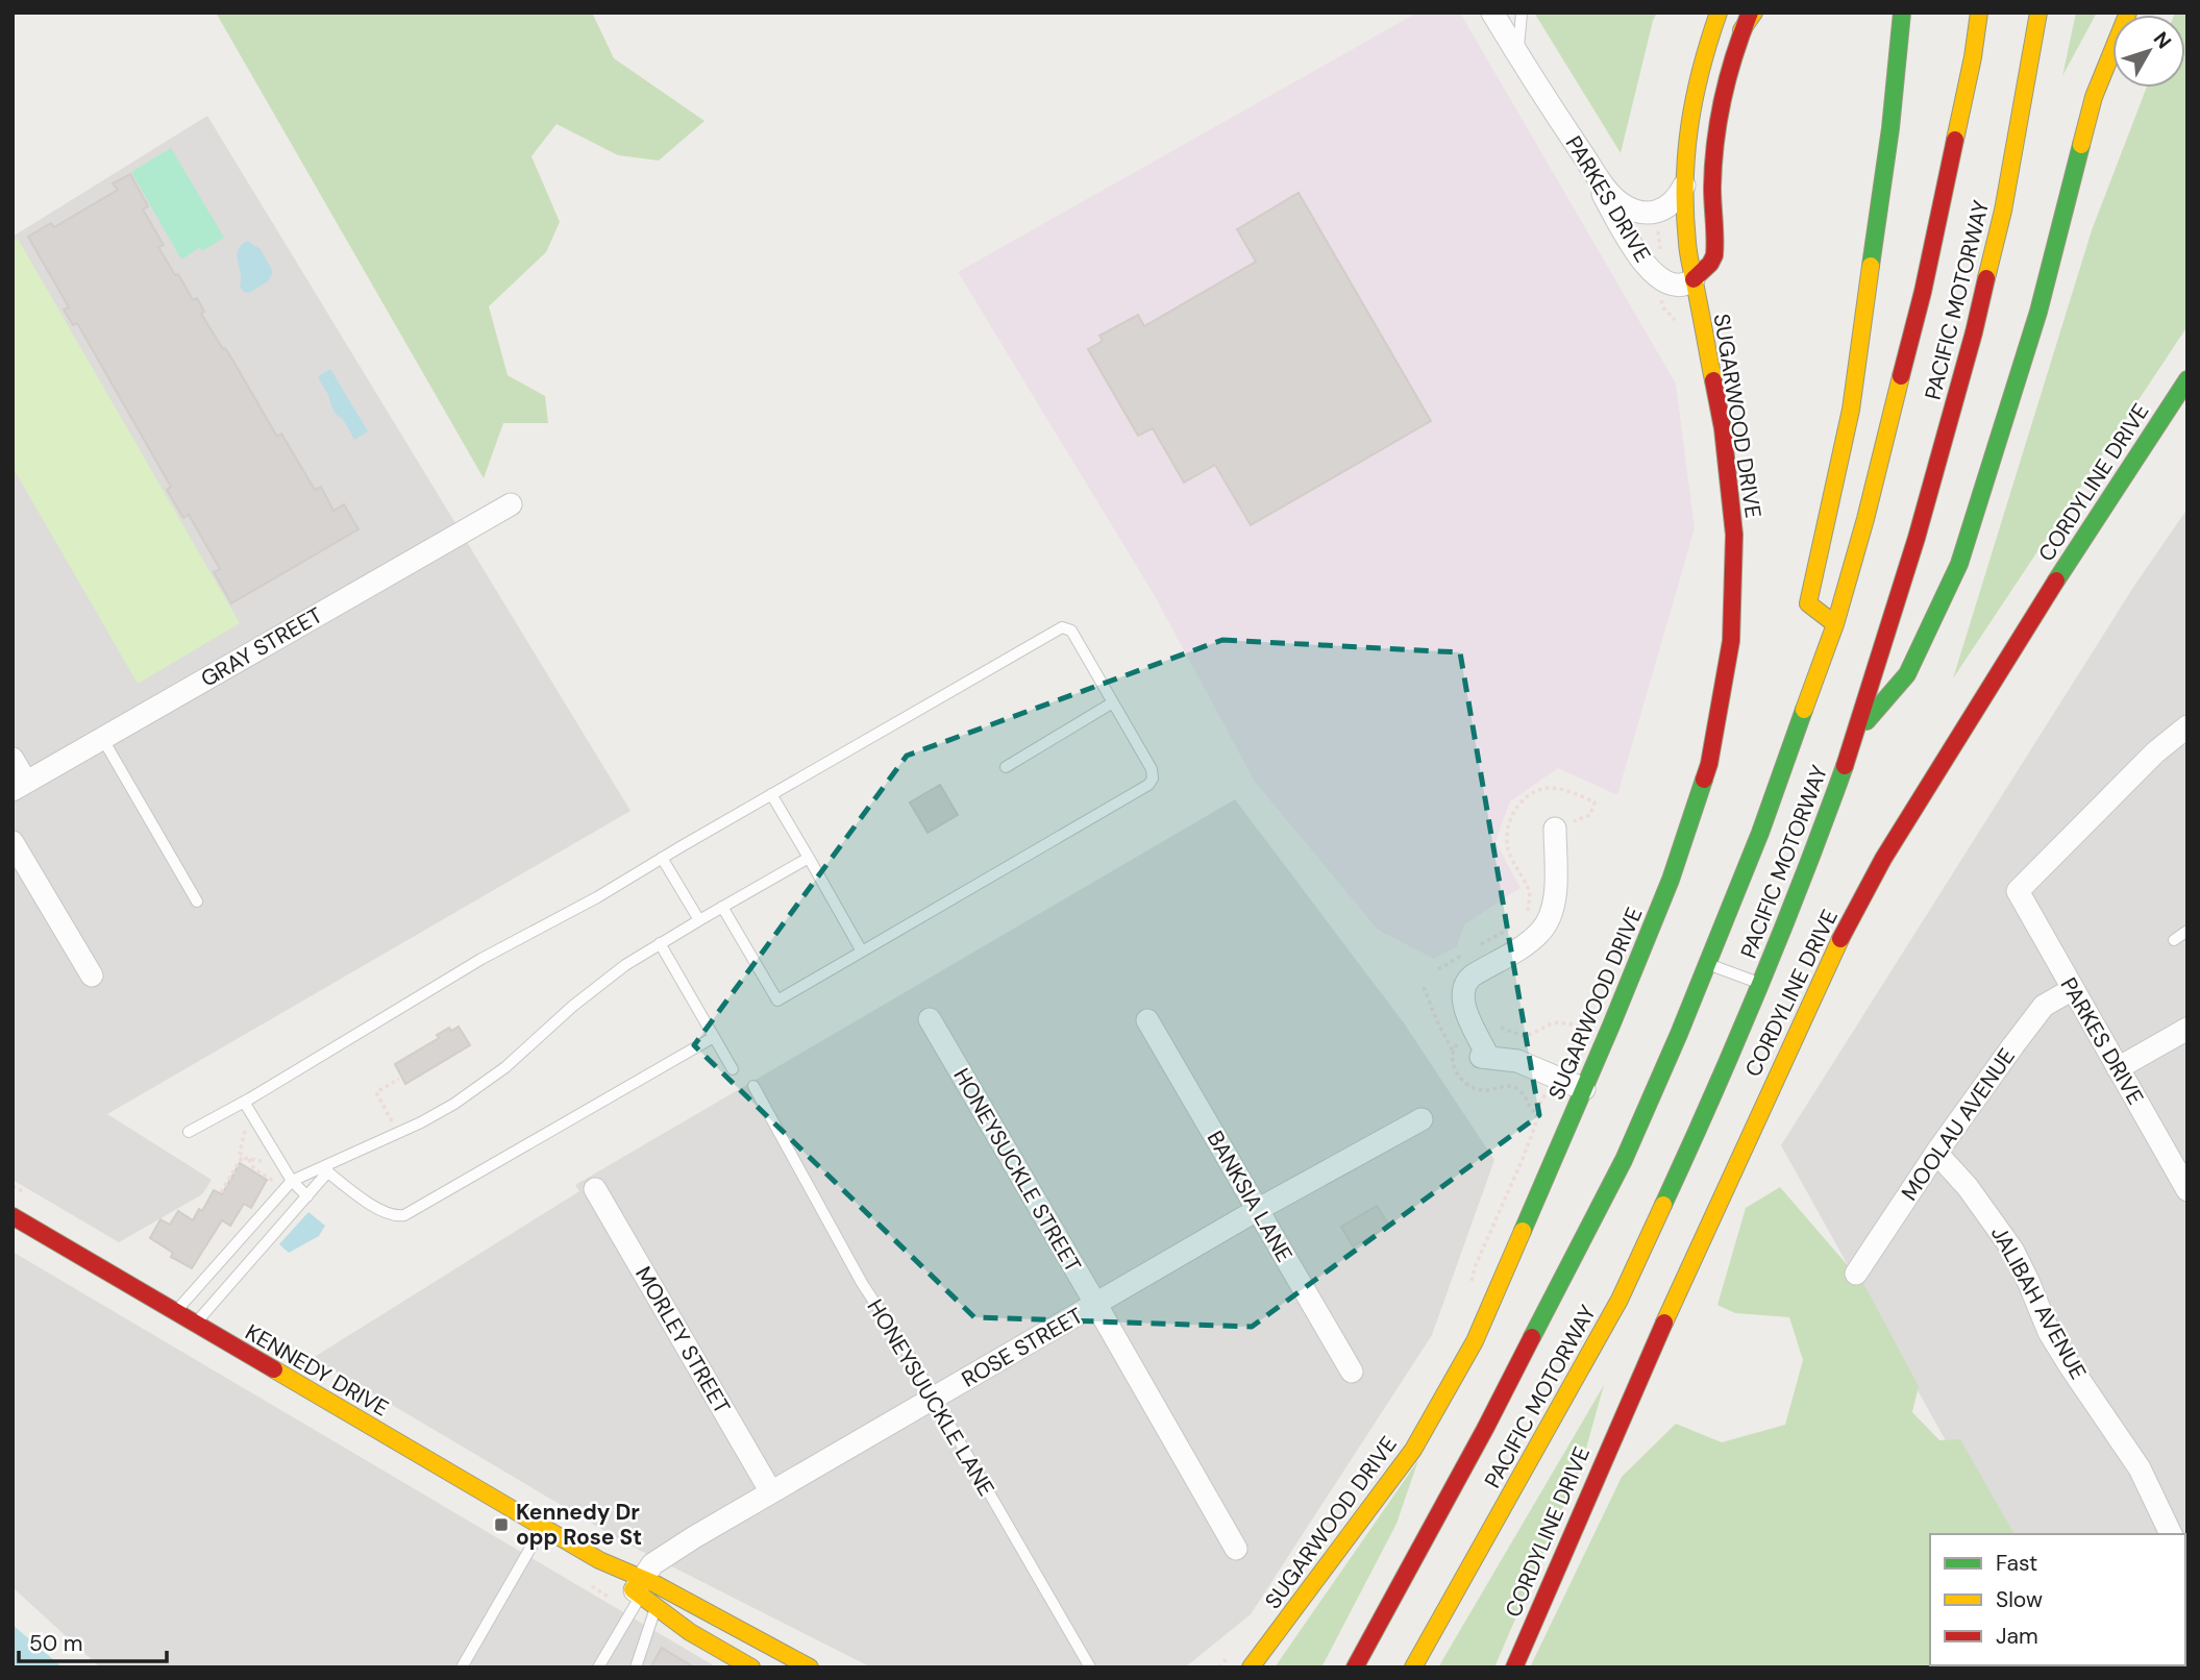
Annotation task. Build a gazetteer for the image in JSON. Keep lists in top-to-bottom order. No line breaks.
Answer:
{"streets":{"main road":["PACIFIC MOTORWAY","SUGARWOOD DRIVE","CORDYLINE DRIVE","KENNEDY DRIVE"],"street":["PARKES DRIVE","GRAY STREET","MOOLAU AVENUE","HONEYSUCKLE STREET","BANKSIA LANE","JALIBAH AVENUE","MORLEY STREET","ROSE STREET"],"lane":["HONEYSUUCKLE LANE"]},"crossings":[["PARKES DRIVE","SUGARWOOD DRIVE"],["PARKES DRIVE","MOOLAU AVENUE"],["MOOLAU AVENUE","JALIBAH AVENUE"],["HONEYSUCKLE STREET","ROSE STREET"],["BANKSIA LANE","ROSE STREET"],["MORLEY STREET","ROSE STREET"],["ROSE STREET","KENNEDY DRIVE"],["ROSE STREET","HONEYSUUCKLE LANE"]],"places":{"transit":["Kennedy Dr opp Rose St"]},"legend":["Fast","Slow","Jam"],"scale_bar":"50 m","north":"top right"}
